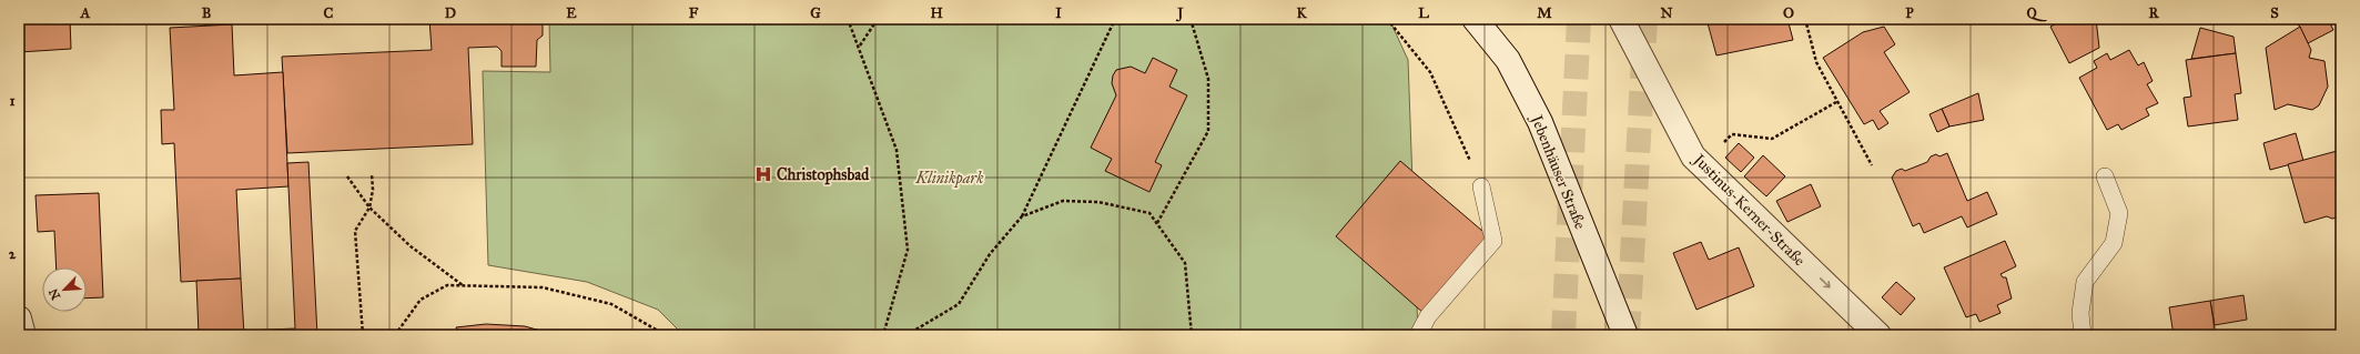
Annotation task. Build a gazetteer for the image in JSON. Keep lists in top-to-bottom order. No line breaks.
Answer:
{"streets":{"street":["Jebenhäuser Straße","Justinus-Kerner-Straße"]},"one_way":["Justinus-Kerner-Straße"],"parks":["Klinikpark"],"places":{"hospital":["Christophsbad"]},"north":"bottom left","grid":{"columns":["A","B","C","D","E","F","G","H","I","J","K","L","M","N","O","P","Q","R","S"],"rows":["1","2"]}}
